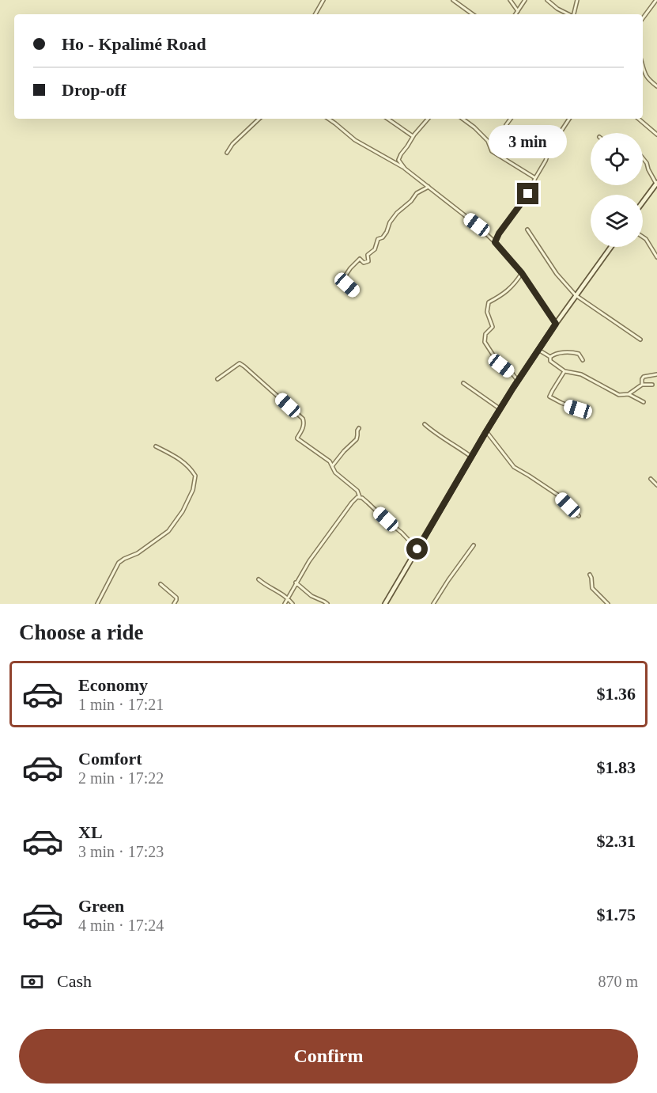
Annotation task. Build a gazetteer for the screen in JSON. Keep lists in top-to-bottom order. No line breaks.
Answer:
{"page":{"banner":["Ho - Kpalimé Road","Drop-off"],"bubble":"3 min","heading":"Choose a ride","list":[{"name":"Economy","note":"1 min · 17:21","value":"$1.36"},{"name":"Comfort","note":"2 min · 17:22","value":"$1.83"},{"name":"XL","note":"3 min · 17:23","value":"$2.31"},{"name":"Green","note":"4 min · 17:24","value":"$1.75"}],"pay":["Cash","870 m"],"buttons":"Confirm"}}
